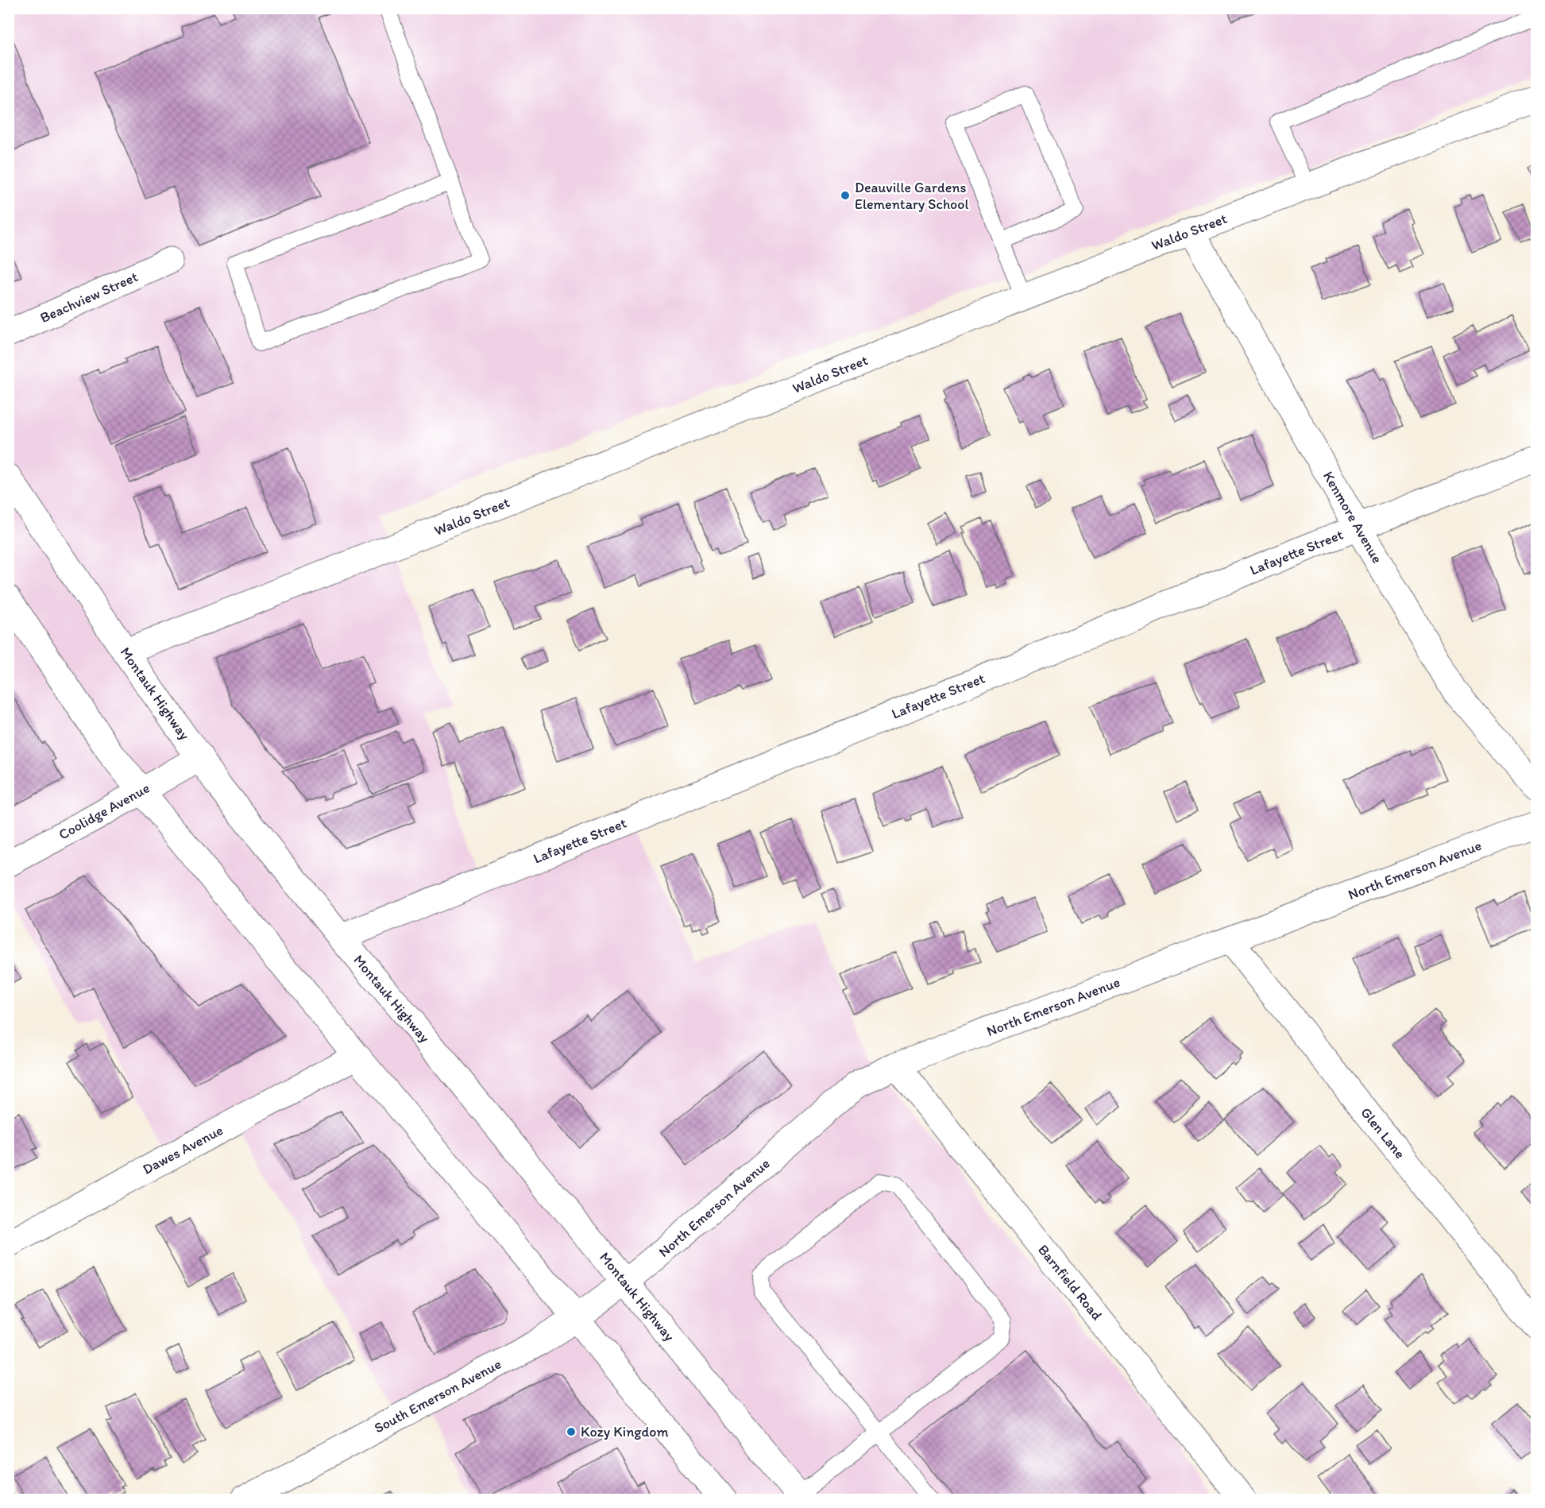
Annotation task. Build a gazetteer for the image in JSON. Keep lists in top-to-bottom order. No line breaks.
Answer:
{"streets":{"street":["Waldo Street","Beachview Street","Kenmore Avenue","Lafayette Street","Montauk Highway","Coolidge Avenue","North Emerson Avenue","Glen Lane","Dawes Avenue","Barnfield Road","South Emerson Avenue"]},"crossings":[["Waldo Street","Kenmore Avenue"],["Waldo Street","Montauk Highway"],["Kenmore Avenue","Lafayette Street"],["Lafayette Street","Montauk Highway"],["Montauk Highway","Coolidge Avenue"],["Montauk Highway","North Emerson Avenue"],["Montauk Highway","South Emerson Avenue"],["North Emerson Avenue","Glen Lane"],["North Emerson Avenue","Barnfield Road"],["North Emerson Avenue","South Emerson Avenue"]],"places":["Deauville Gardens Elementary School","Kozy Kingdom"]}
